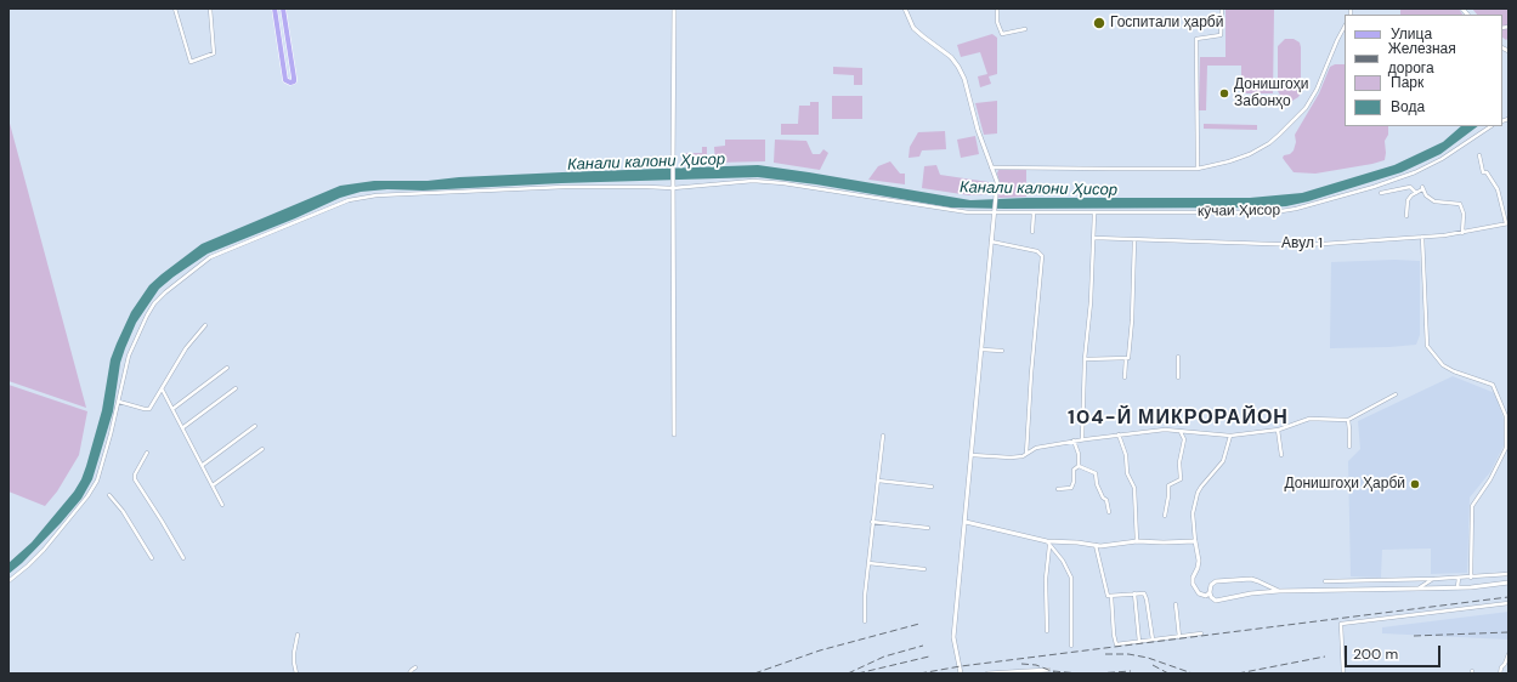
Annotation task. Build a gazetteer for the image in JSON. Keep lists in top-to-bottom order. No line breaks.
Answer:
{"streets":{"street":["кӯчаи Ҳисор","Авул 1"]},"districts":["104-Й МИКРОРАЙОН"],"water":["Канали калони Ҳисор"],"places":["Госпитали ҳарбӣ","Донишгоҳи Забонҳо","Донишгоҳи Ҳарбӣ"],"legend":["Улица","Железная дорога","Парк","Вода"],"scale_bar":"200 m"}
